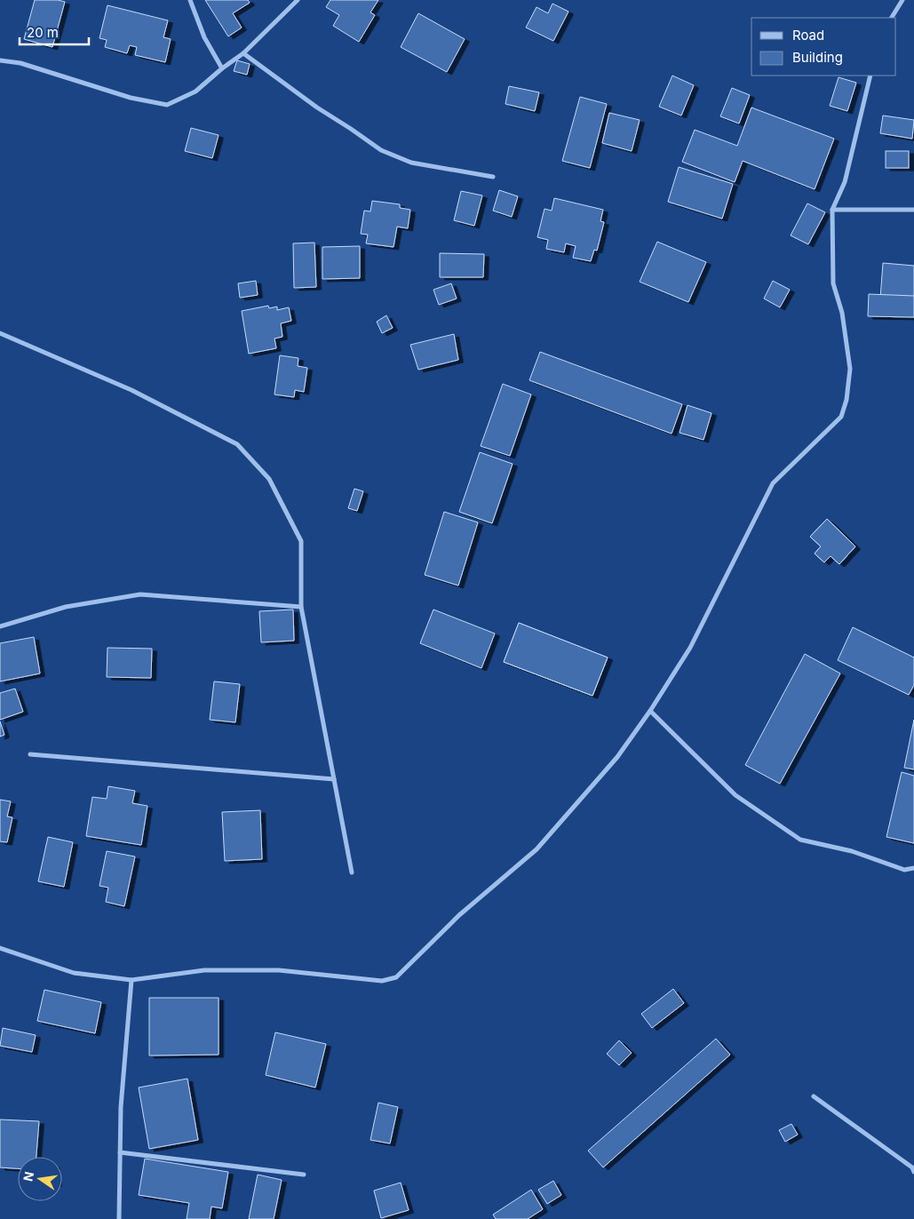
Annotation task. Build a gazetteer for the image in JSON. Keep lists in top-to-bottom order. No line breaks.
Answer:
{"legend":["Road","Building"],"scale_bar":"20 m","north":"left"}
